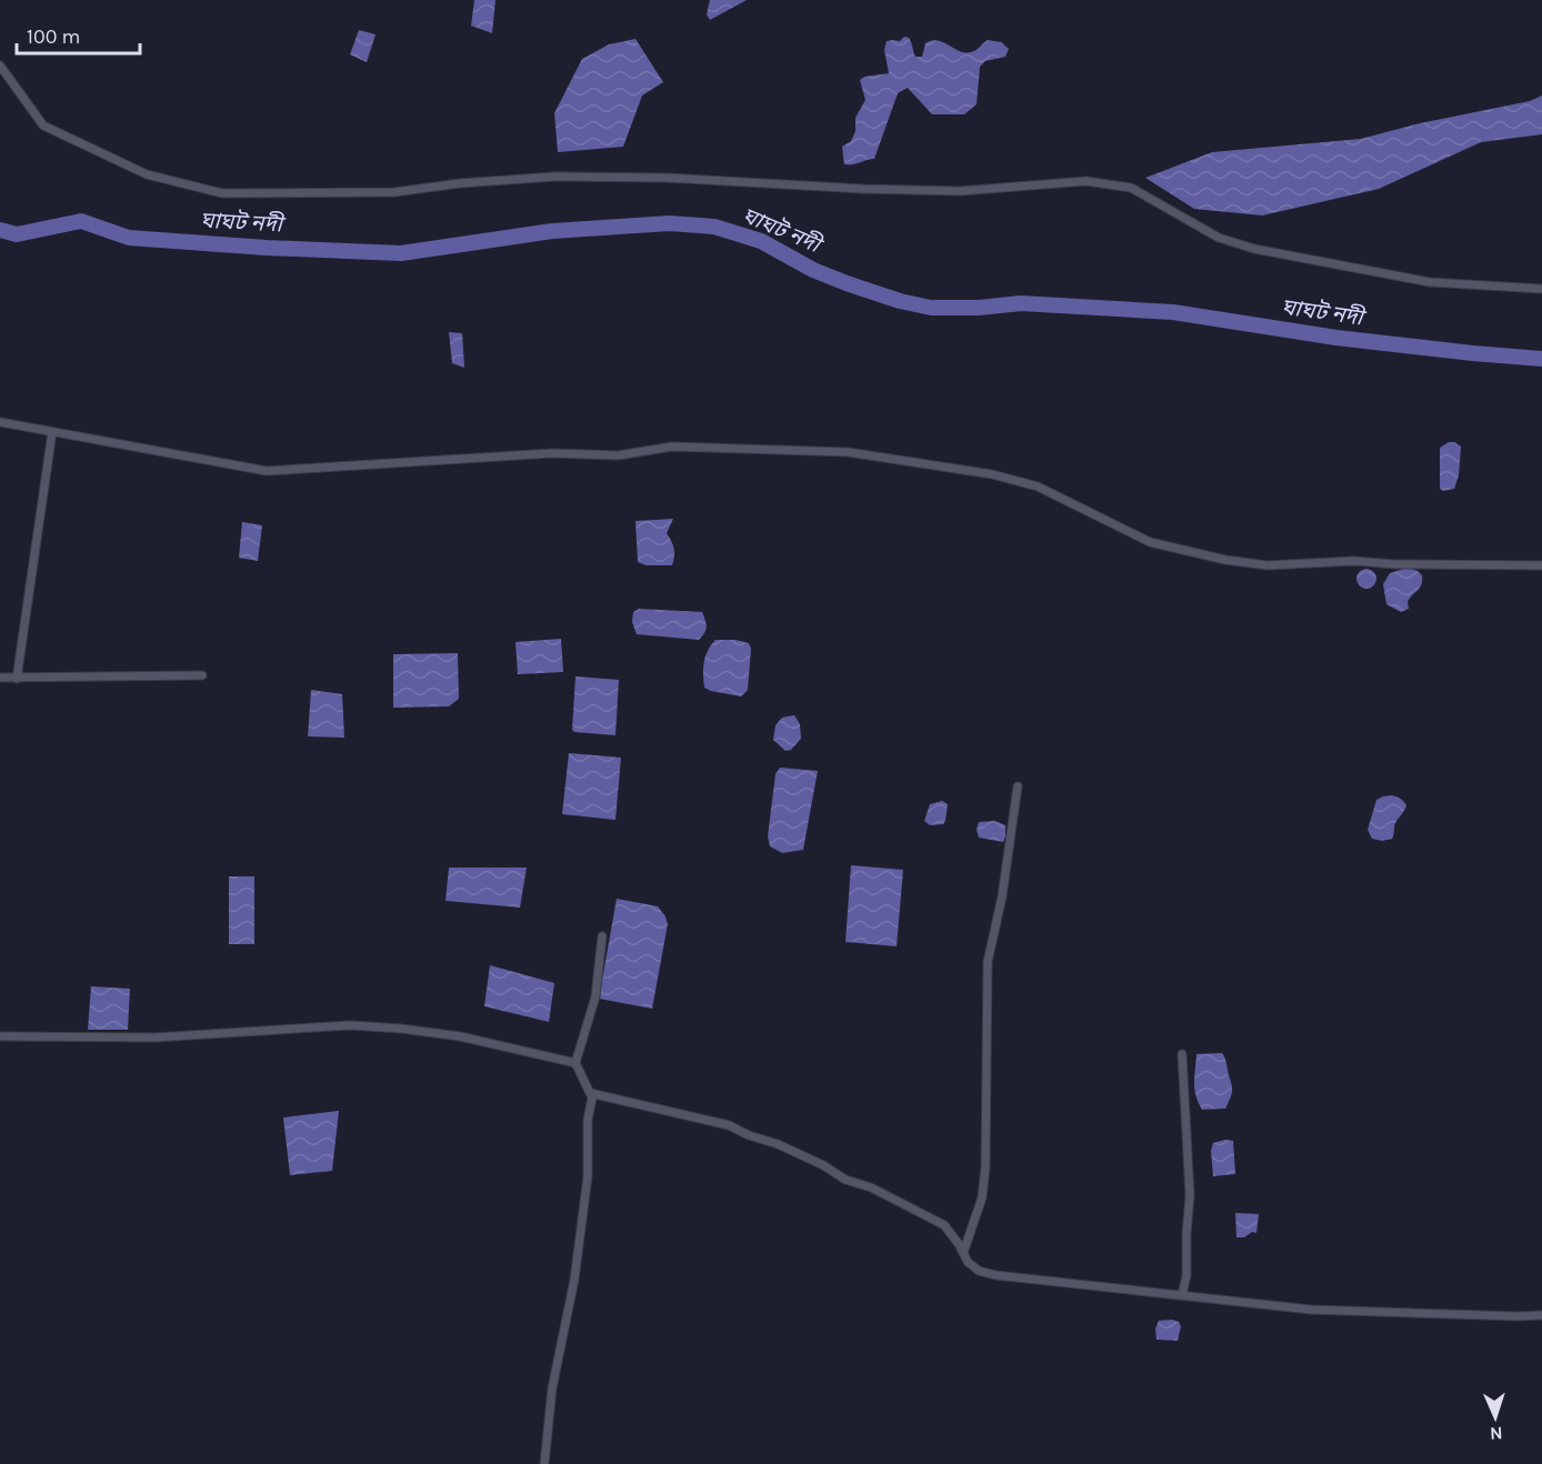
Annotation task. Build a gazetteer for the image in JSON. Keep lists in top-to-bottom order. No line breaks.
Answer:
{"water":["ঘাঘট নদী"],"scale_bar":"100 m","north":"bottom"}
